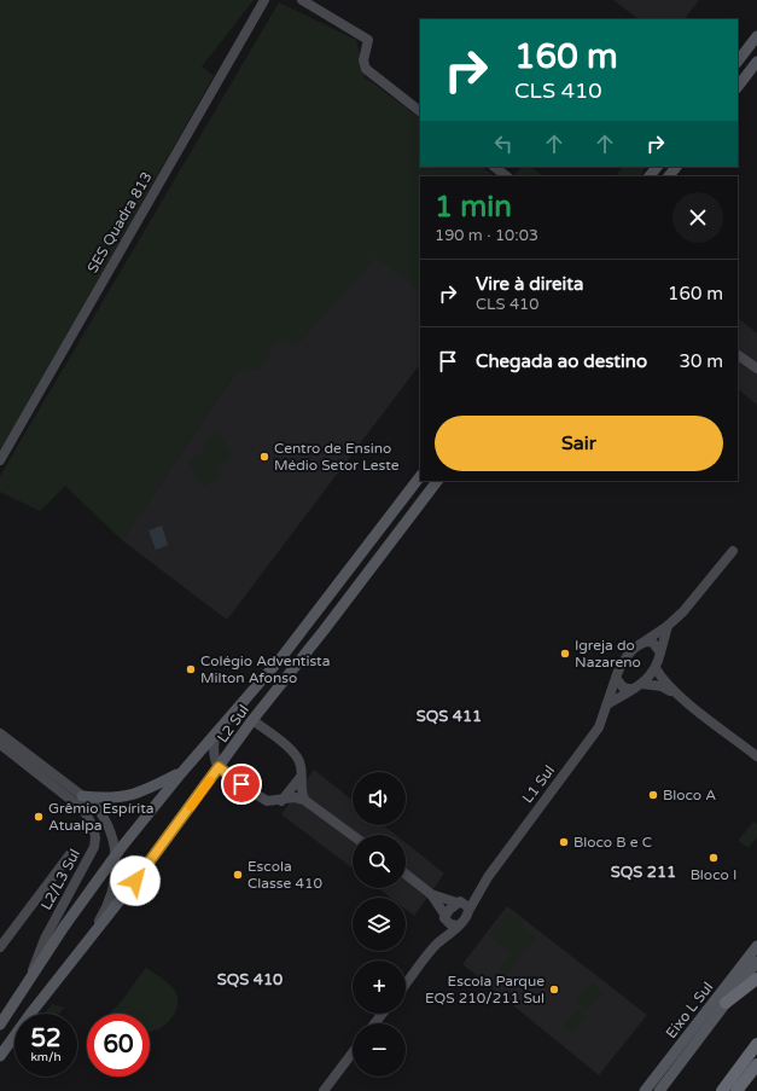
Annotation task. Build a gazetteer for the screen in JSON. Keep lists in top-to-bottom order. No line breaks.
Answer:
{"streets":{"main road":["L2 Sul","Eixo L Sul"],"street":["SES Quadra 813","L1 Sul","L2/L3 Sul"]},"crossings":[["L2 Sul","L2/L3 Sul"]],"districts":["SQS 411","SQS 211","SQS 410"],"places":["Centro de Ensino Médio Setor Leste","Igreja do Nazareno","Colégio Adventista Milton Afonso","Bloco A","Grêmio Espírita Atualpa","Bloco B e C","Bloco I","Escola Classe 410","Escola Parque EQS 210/211 Sul"],"page":{"turn":["160 m","CLS 410"],"heading":["1 min","190 m · 10:03"],"list":[{"name":"Vire à direita","note":"CLS 410","value":"160 m"},{"name":"Chegada ao destino","value":"30 m"}],"buttons":"Sair","map_buttons":["+","−"],"speed":"52 km/h","limit":"60"}}
